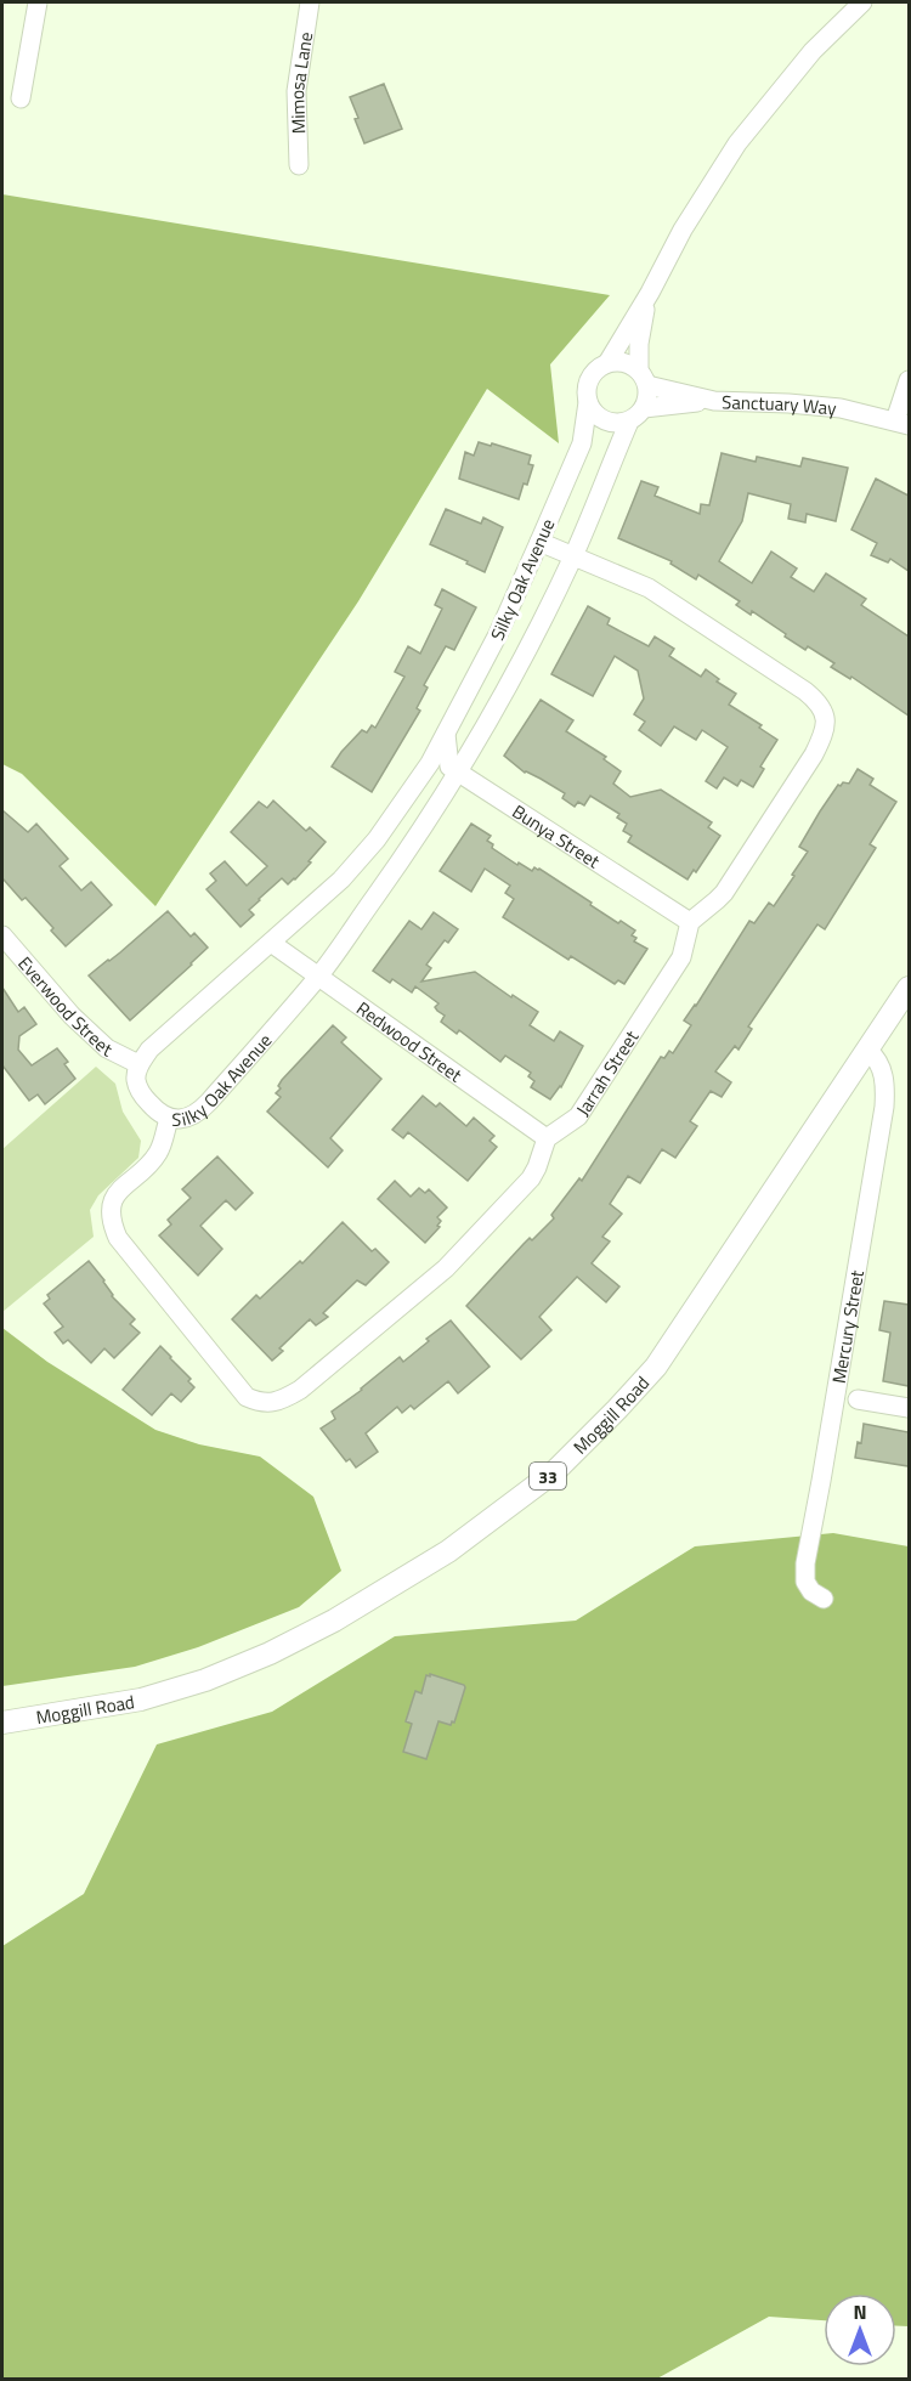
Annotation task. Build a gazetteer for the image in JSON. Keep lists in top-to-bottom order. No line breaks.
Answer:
{"streets":{"main road":["Moggill Road","33"],"street":["Mimosa Lane","Sanctuary Way","Silky Oak Avenue","Bunya Street","Everwood Street","Redwood Street","Jarrah Street","Mercury Street"]},"crossings":[["Sanctuary Way","Silky Oak Avenue"],["Silky Oak Avenue","Bunya Street"],["Silky Oak Avenue","Everwood Street"],["Silky Oak Avenue","Redwood Street"],["Bunya Street","Jarrah Street"],["Redwood Street","Jarrah Street"],["Mercury Street","Moggill Road"]],"north":"top"}
